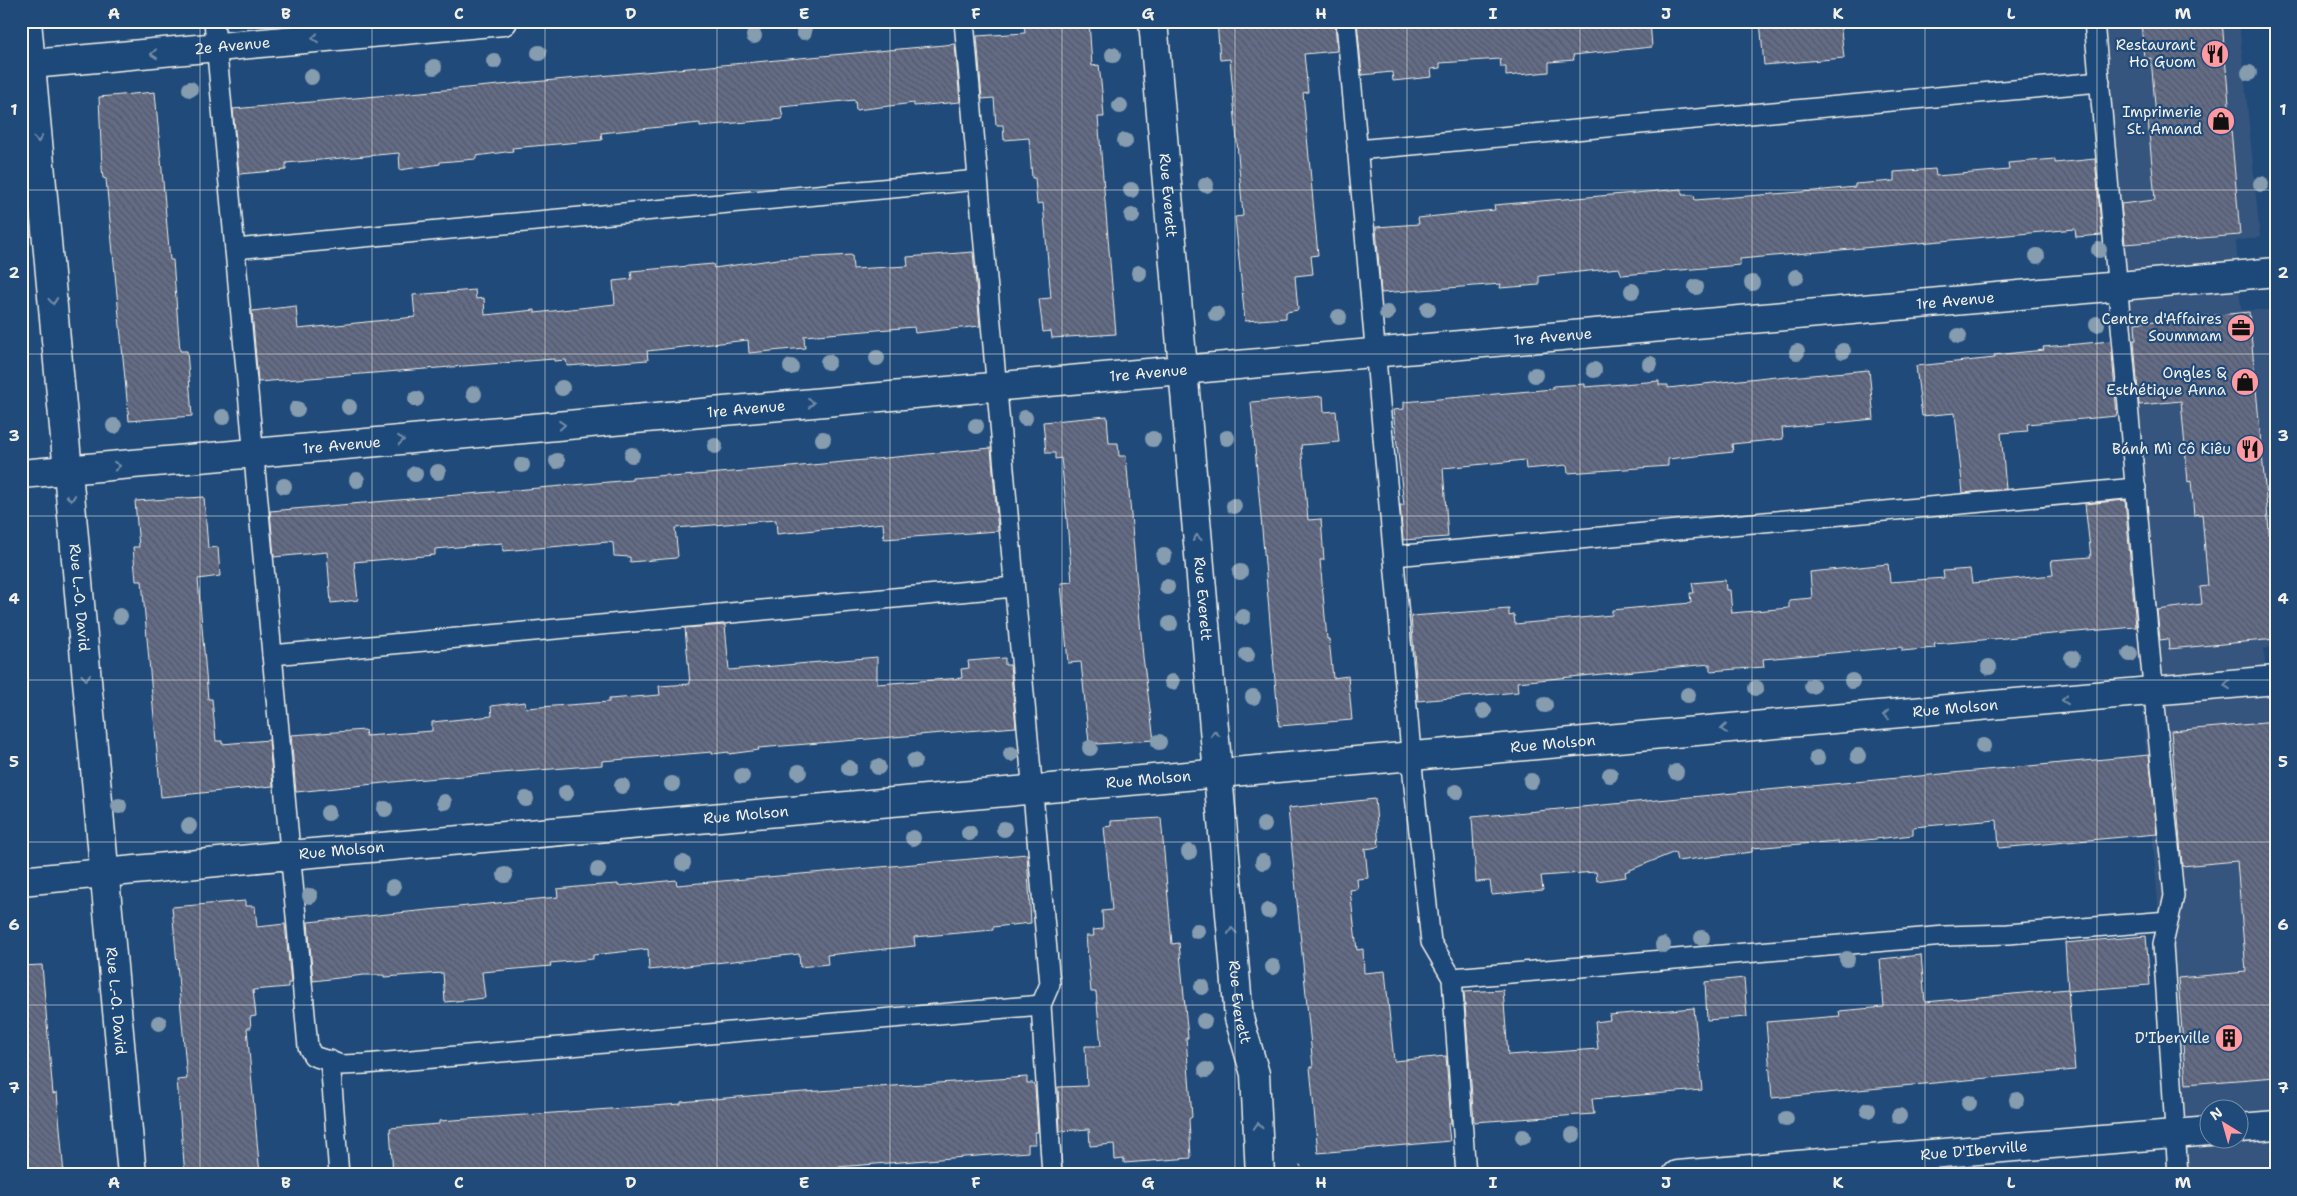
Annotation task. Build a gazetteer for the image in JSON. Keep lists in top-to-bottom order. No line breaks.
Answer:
{"streets":{"street":["2e Avenue","Rue Everett","1re Avenue","Rue L.-O. David","Rue Molson","Rue D'Iberville"]},"crossings":[["2e Avenue","Rue L.-O. David"],["Rue Everett","1re Avenue"],["Rue Everett","Rue Molson"],["1re Avenue","Rue L.-O. David"],["Rue L.-O. David","Rue Molson"]],"one_way":["2e Avenue","Rue Everett","1re Avenue","Rue L.-O. David","Rue Molson"],"places":{"restaurant":["Restaurant Ho Guom","Bánh Mì Cô Kiêu"],"shop":["Imprimerie St. Amand","Ongles & Esthétique Anna"],"office":["Centre d'Affaires Soummam"],"building":["D'Iberville"]},"north":"top left","grid":{"columns":["A","B","C","D","E","F","G","H","I","J","K","L","M"],"rows":["1","2","3","4","5","6","7"]}}
